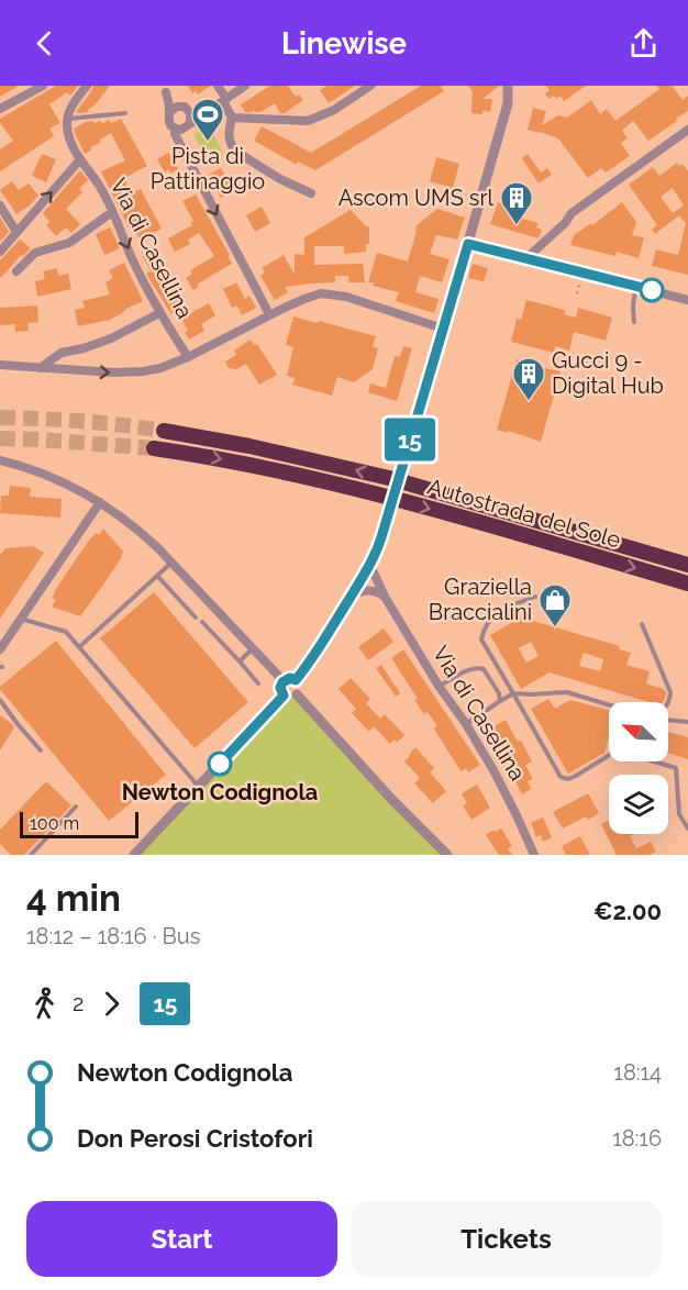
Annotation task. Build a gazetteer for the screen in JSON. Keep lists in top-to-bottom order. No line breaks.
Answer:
{"streets":{"highway":["Autostrada del Sole"],"street":["Via di Casellina"]},"places":{"sports":["Pista di Pattinaggio"],"building":["Ascom UMS srl","Gucci 9 - Digital Hub"],"shop":["Graziella Braccialini"],"other":["Newton Codignola"]},"lines":["bus line 15"],"scale_bar":"100 m","north":"top left","page":{"header":"Linewise","on_map":"15","scale":"100 m","heading":["4 min","18:12 – 18:16 · Bus","€2.00"],"legs":["2","15"],"list":[{"name":"Newton Codignola","value":"18:14"},{"name":"Don Perosi Cristofori","value":"18:16"}],"buttons":["Start","Tickets"]}}
